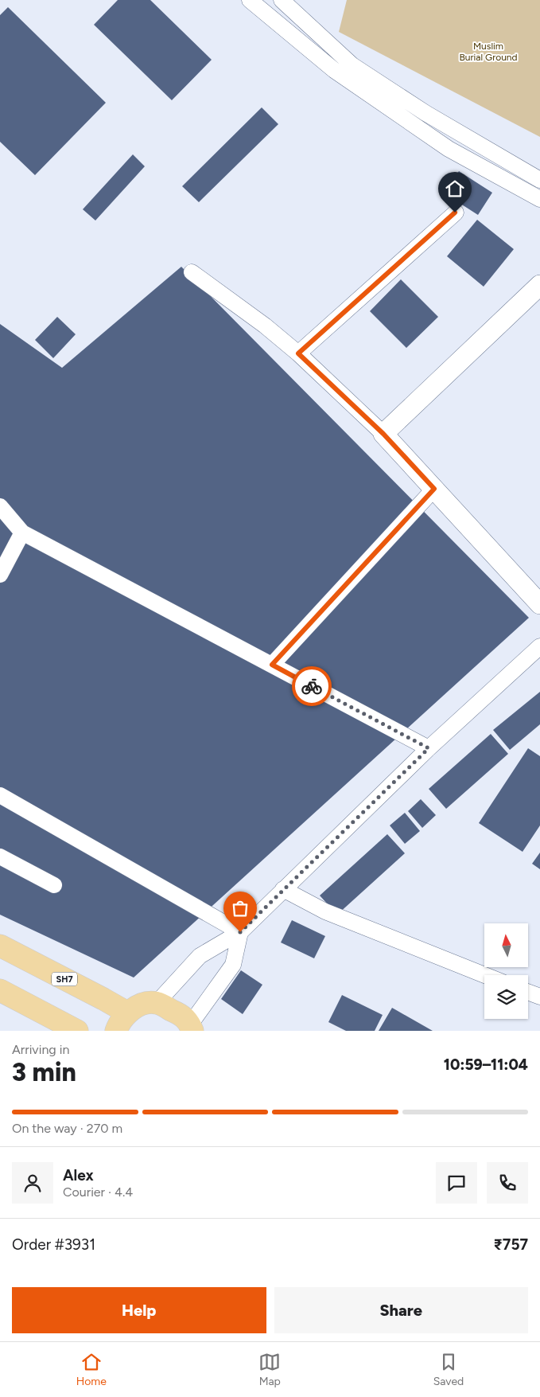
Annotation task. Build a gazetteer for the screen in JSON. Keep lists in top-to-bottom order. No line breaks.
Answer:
{"streets":{"main road":["SH7"]},"parks":["Muslim Burial Ground"],"north":"top","page":{"heading":["3 min","Arriving in","10:59–11:04"],"panel":["Alex","Courier · 4.4","Order #3931","₹757"],"bar":"On the way · 270 m","buttons":["Help","Share"],"tabs":["Home","Map","Saved"]}}
